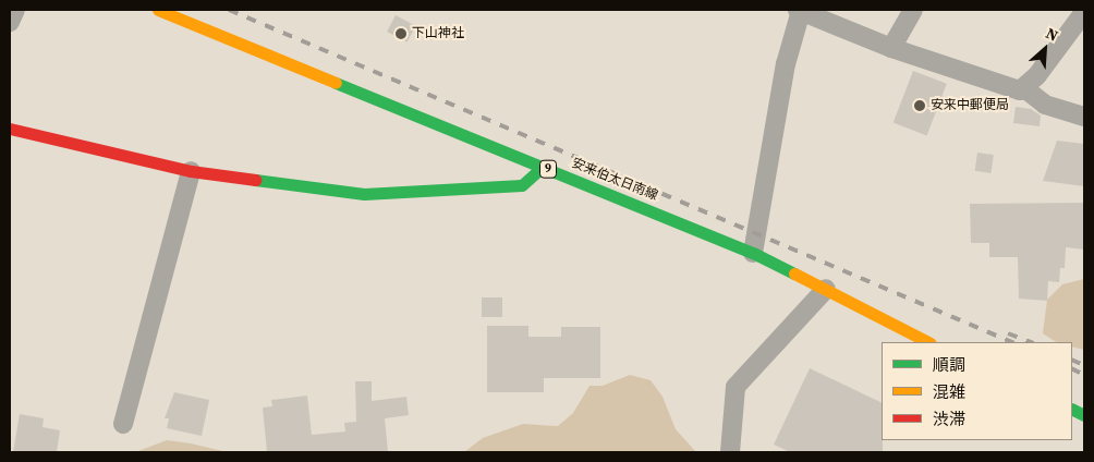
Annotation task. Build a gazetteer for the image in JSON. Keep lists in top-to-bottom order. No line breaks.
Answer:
{"streets":{"main road":["9","安来伯太日南線"]},"crossings":[["9","安来伯太日南線"]],"places":["下山神社","安来中郵便局"],"legend":["順調","混雑","渋滞"],"north":"top right"}
